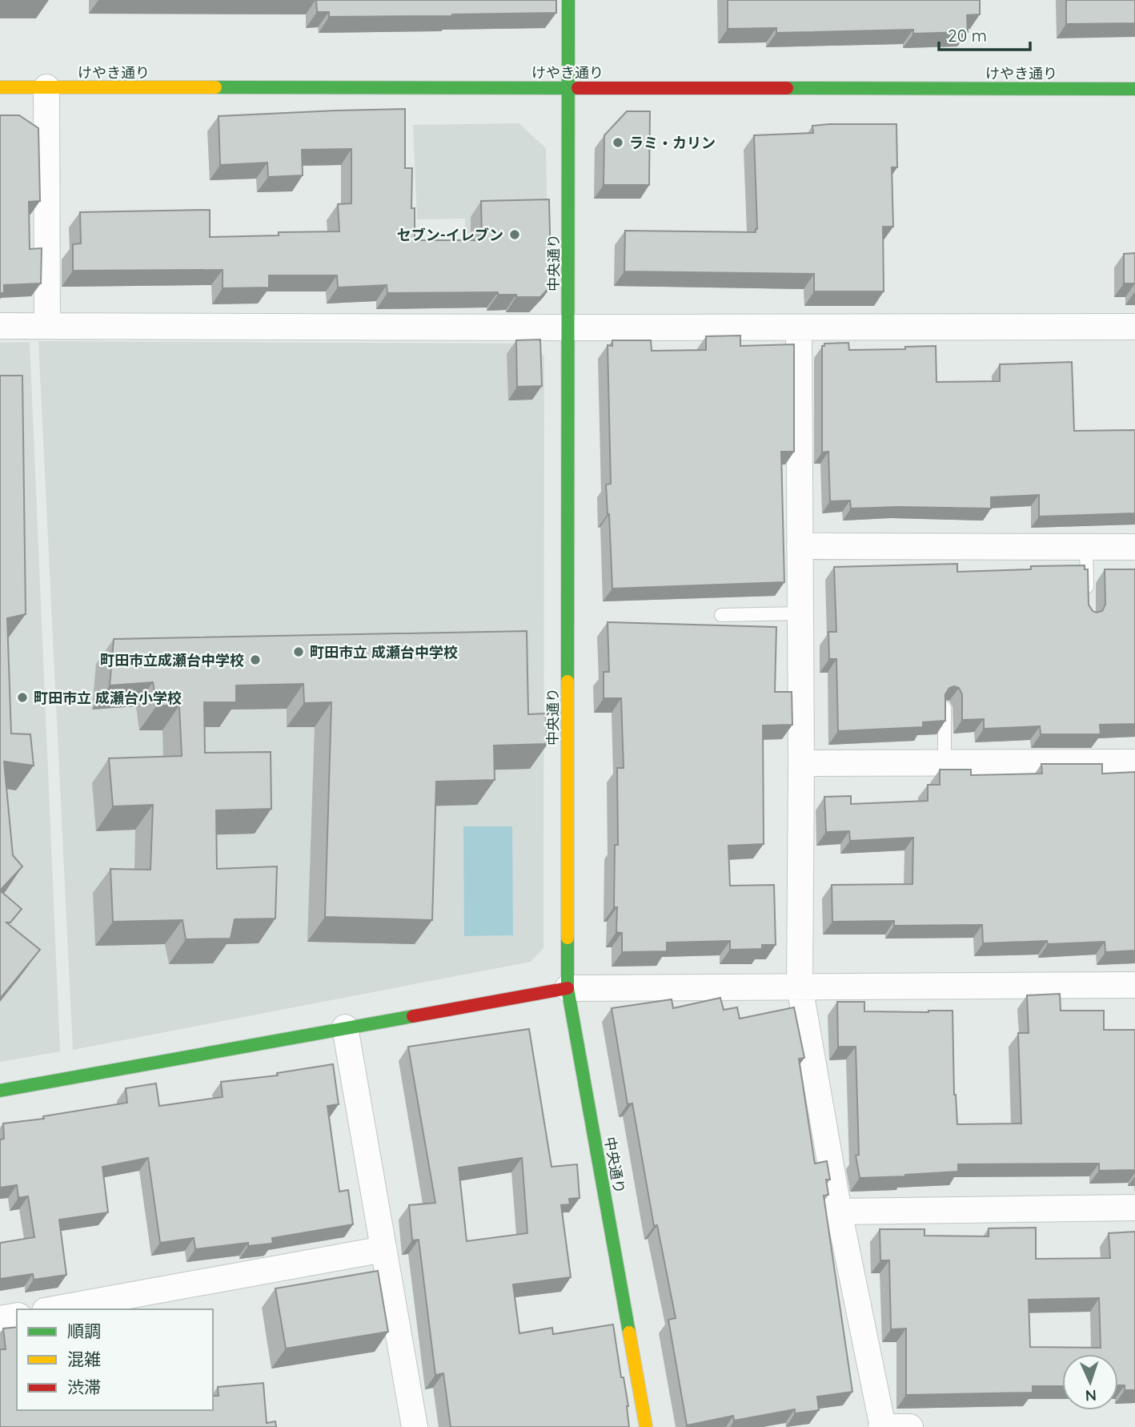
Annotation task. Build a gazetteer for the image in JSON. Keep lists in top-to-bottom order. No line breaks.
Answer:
{"streets":{"street":["けやき通り","中央通り"]},"crossings":[["けやき通り","中央通り"]],"places":["ラミ・カリン","セブン-イレブン","町田市立 成瀬台中学校","町田市立成瀬台中学校","町田市立 成瀬台小学校"],"legend":["順調","混雑","渋滞"],"scale_bar":"20 m","north":"bottom"}
